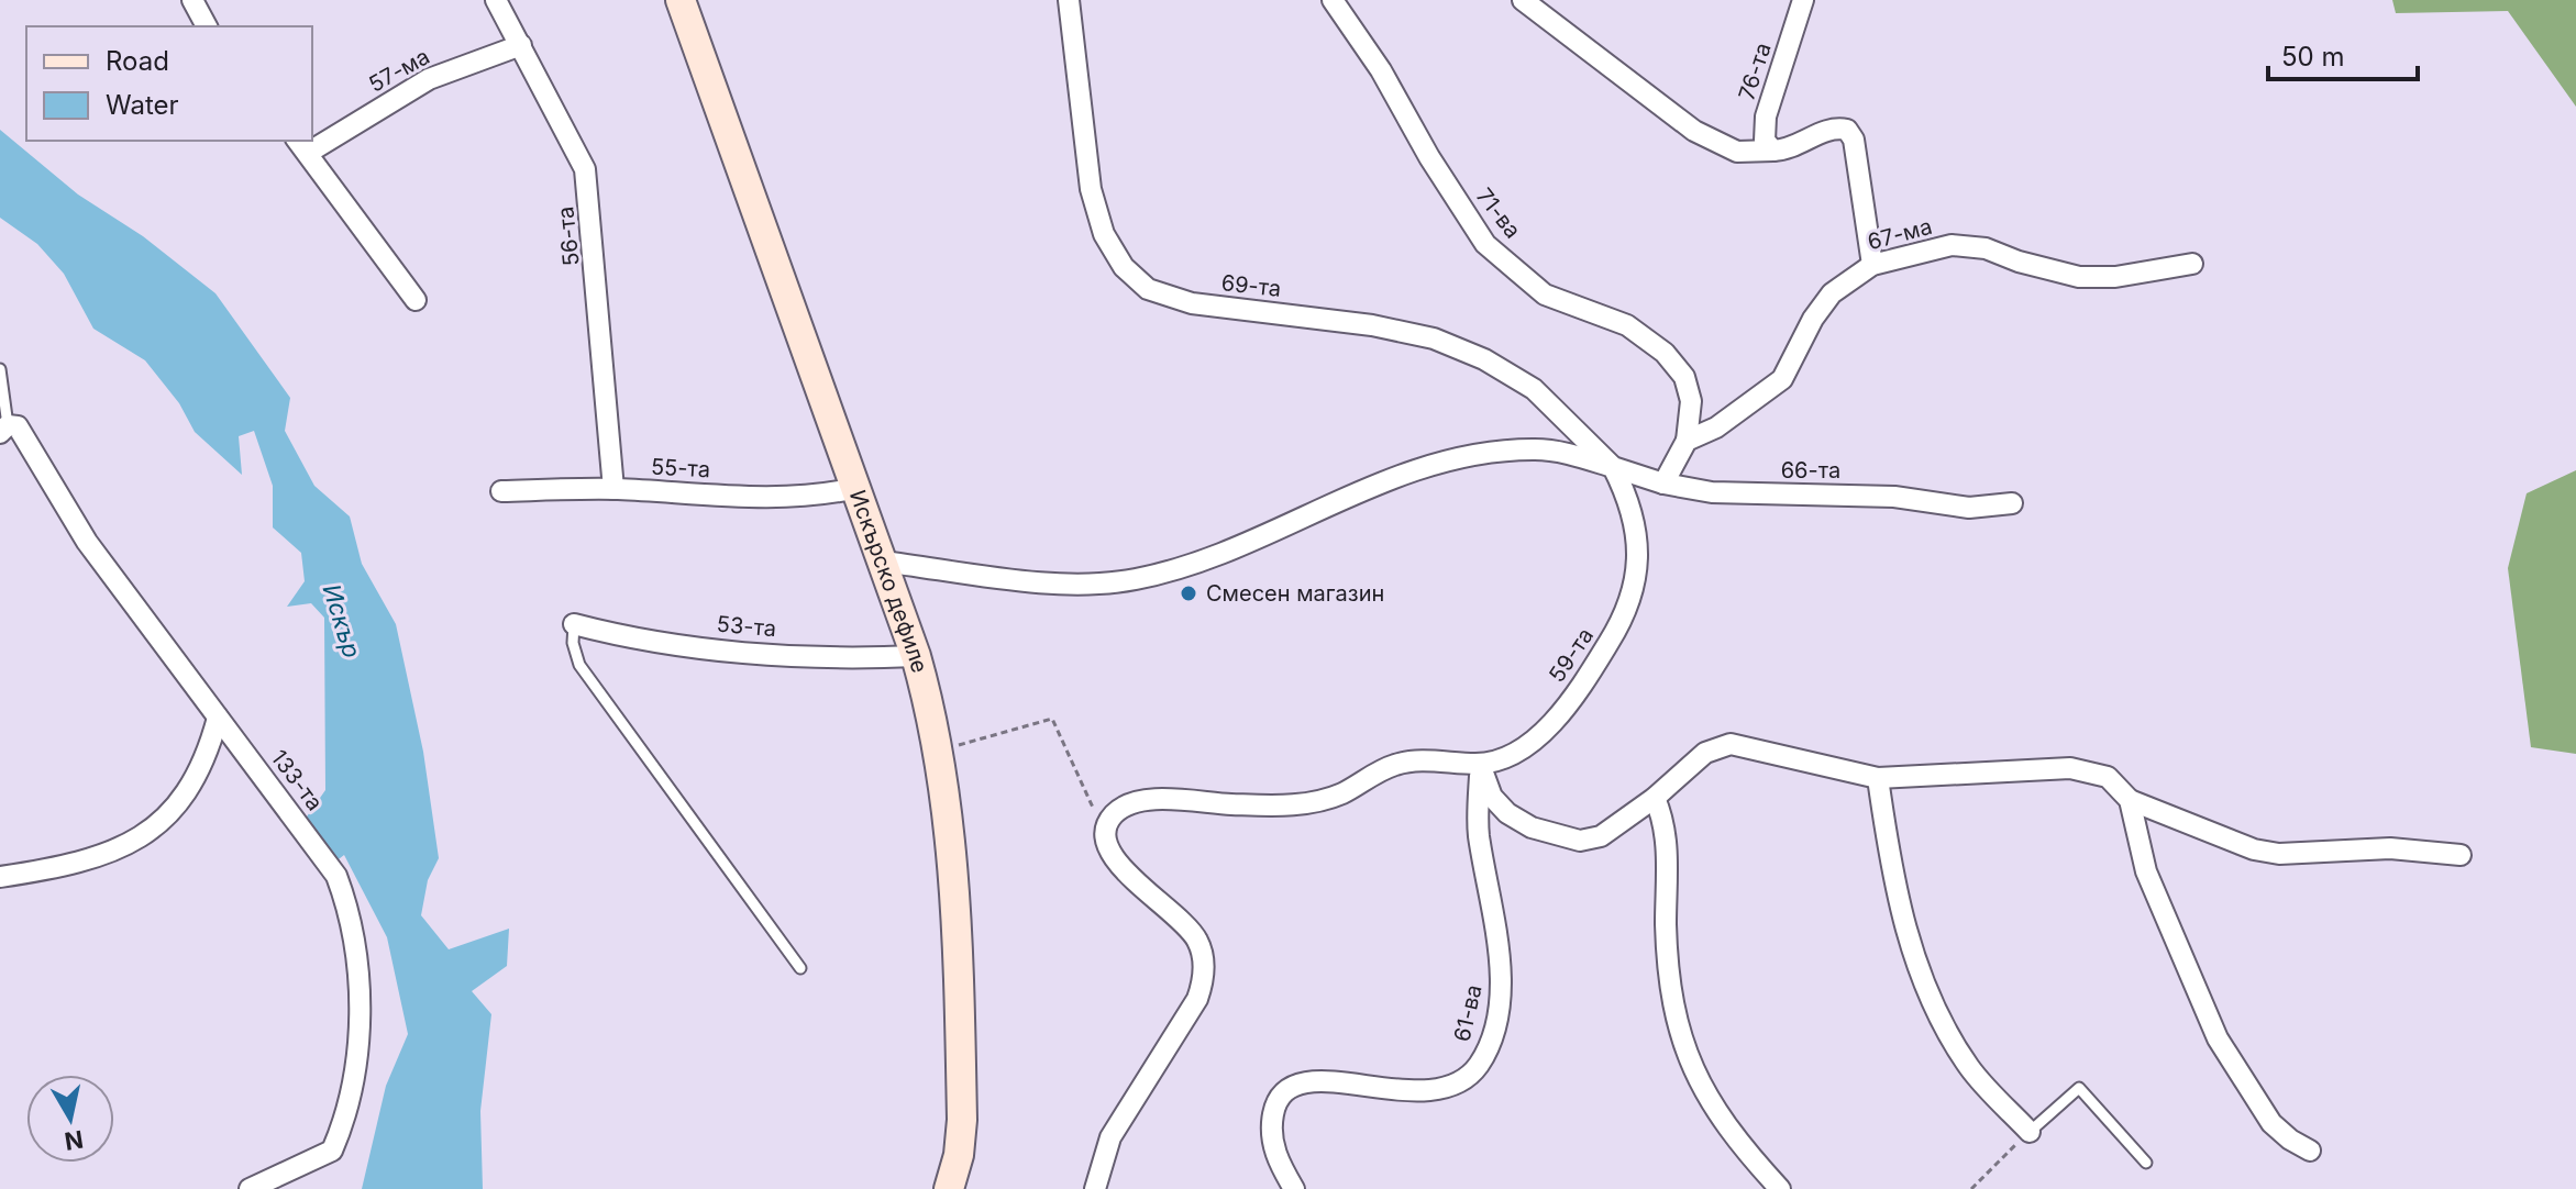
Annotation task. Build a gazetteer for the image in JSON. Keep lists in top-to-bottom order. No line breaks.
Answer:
{"streets":{"main road":["Искърско дефиле"],"street":["57-ма","76-та","71-ва","67-ма","56-та","69-та","55-та","66-та","53-та","59-та","133-та","61-ва"]},"crossings":[["57-ма","56-та"],["71-ва","67-ма"],["56-та","55-та"],["69-та","66-та"],["69-та","59-та"],["55-та","Искърско дефиле"],["66-та","59-та"],["Искърско дефиле","53-та"],["59-та","61-ва"]],"water":["Искър"],"places":["Смесен магазин"],"legend":["Road","Water"],"scale_bar":"50 m","north":"bottom"}
